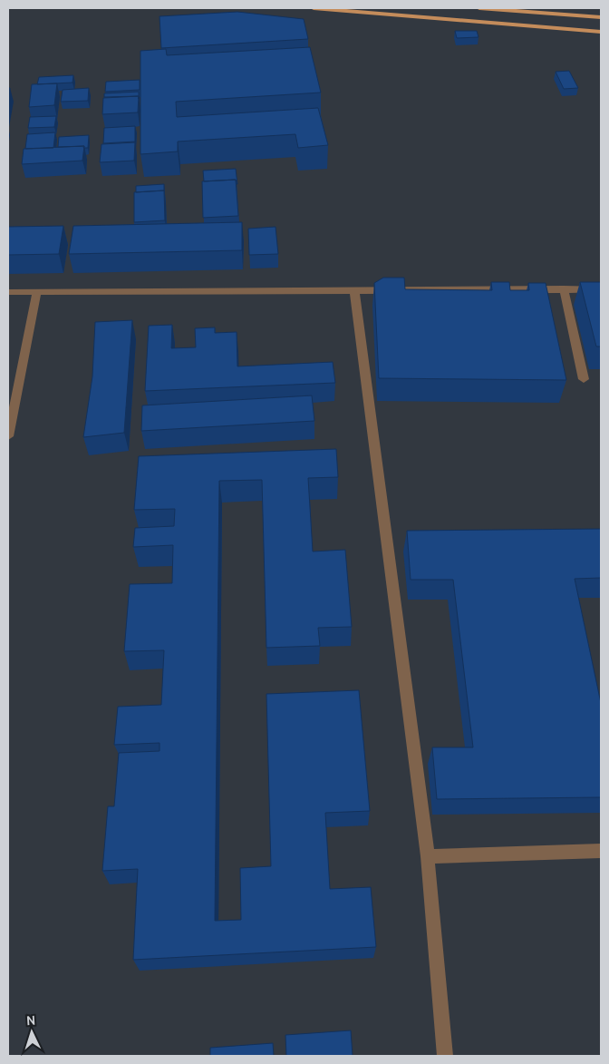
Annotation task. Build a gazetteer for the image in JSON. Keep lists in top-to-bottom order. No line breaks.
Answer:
{"north":"top"}
